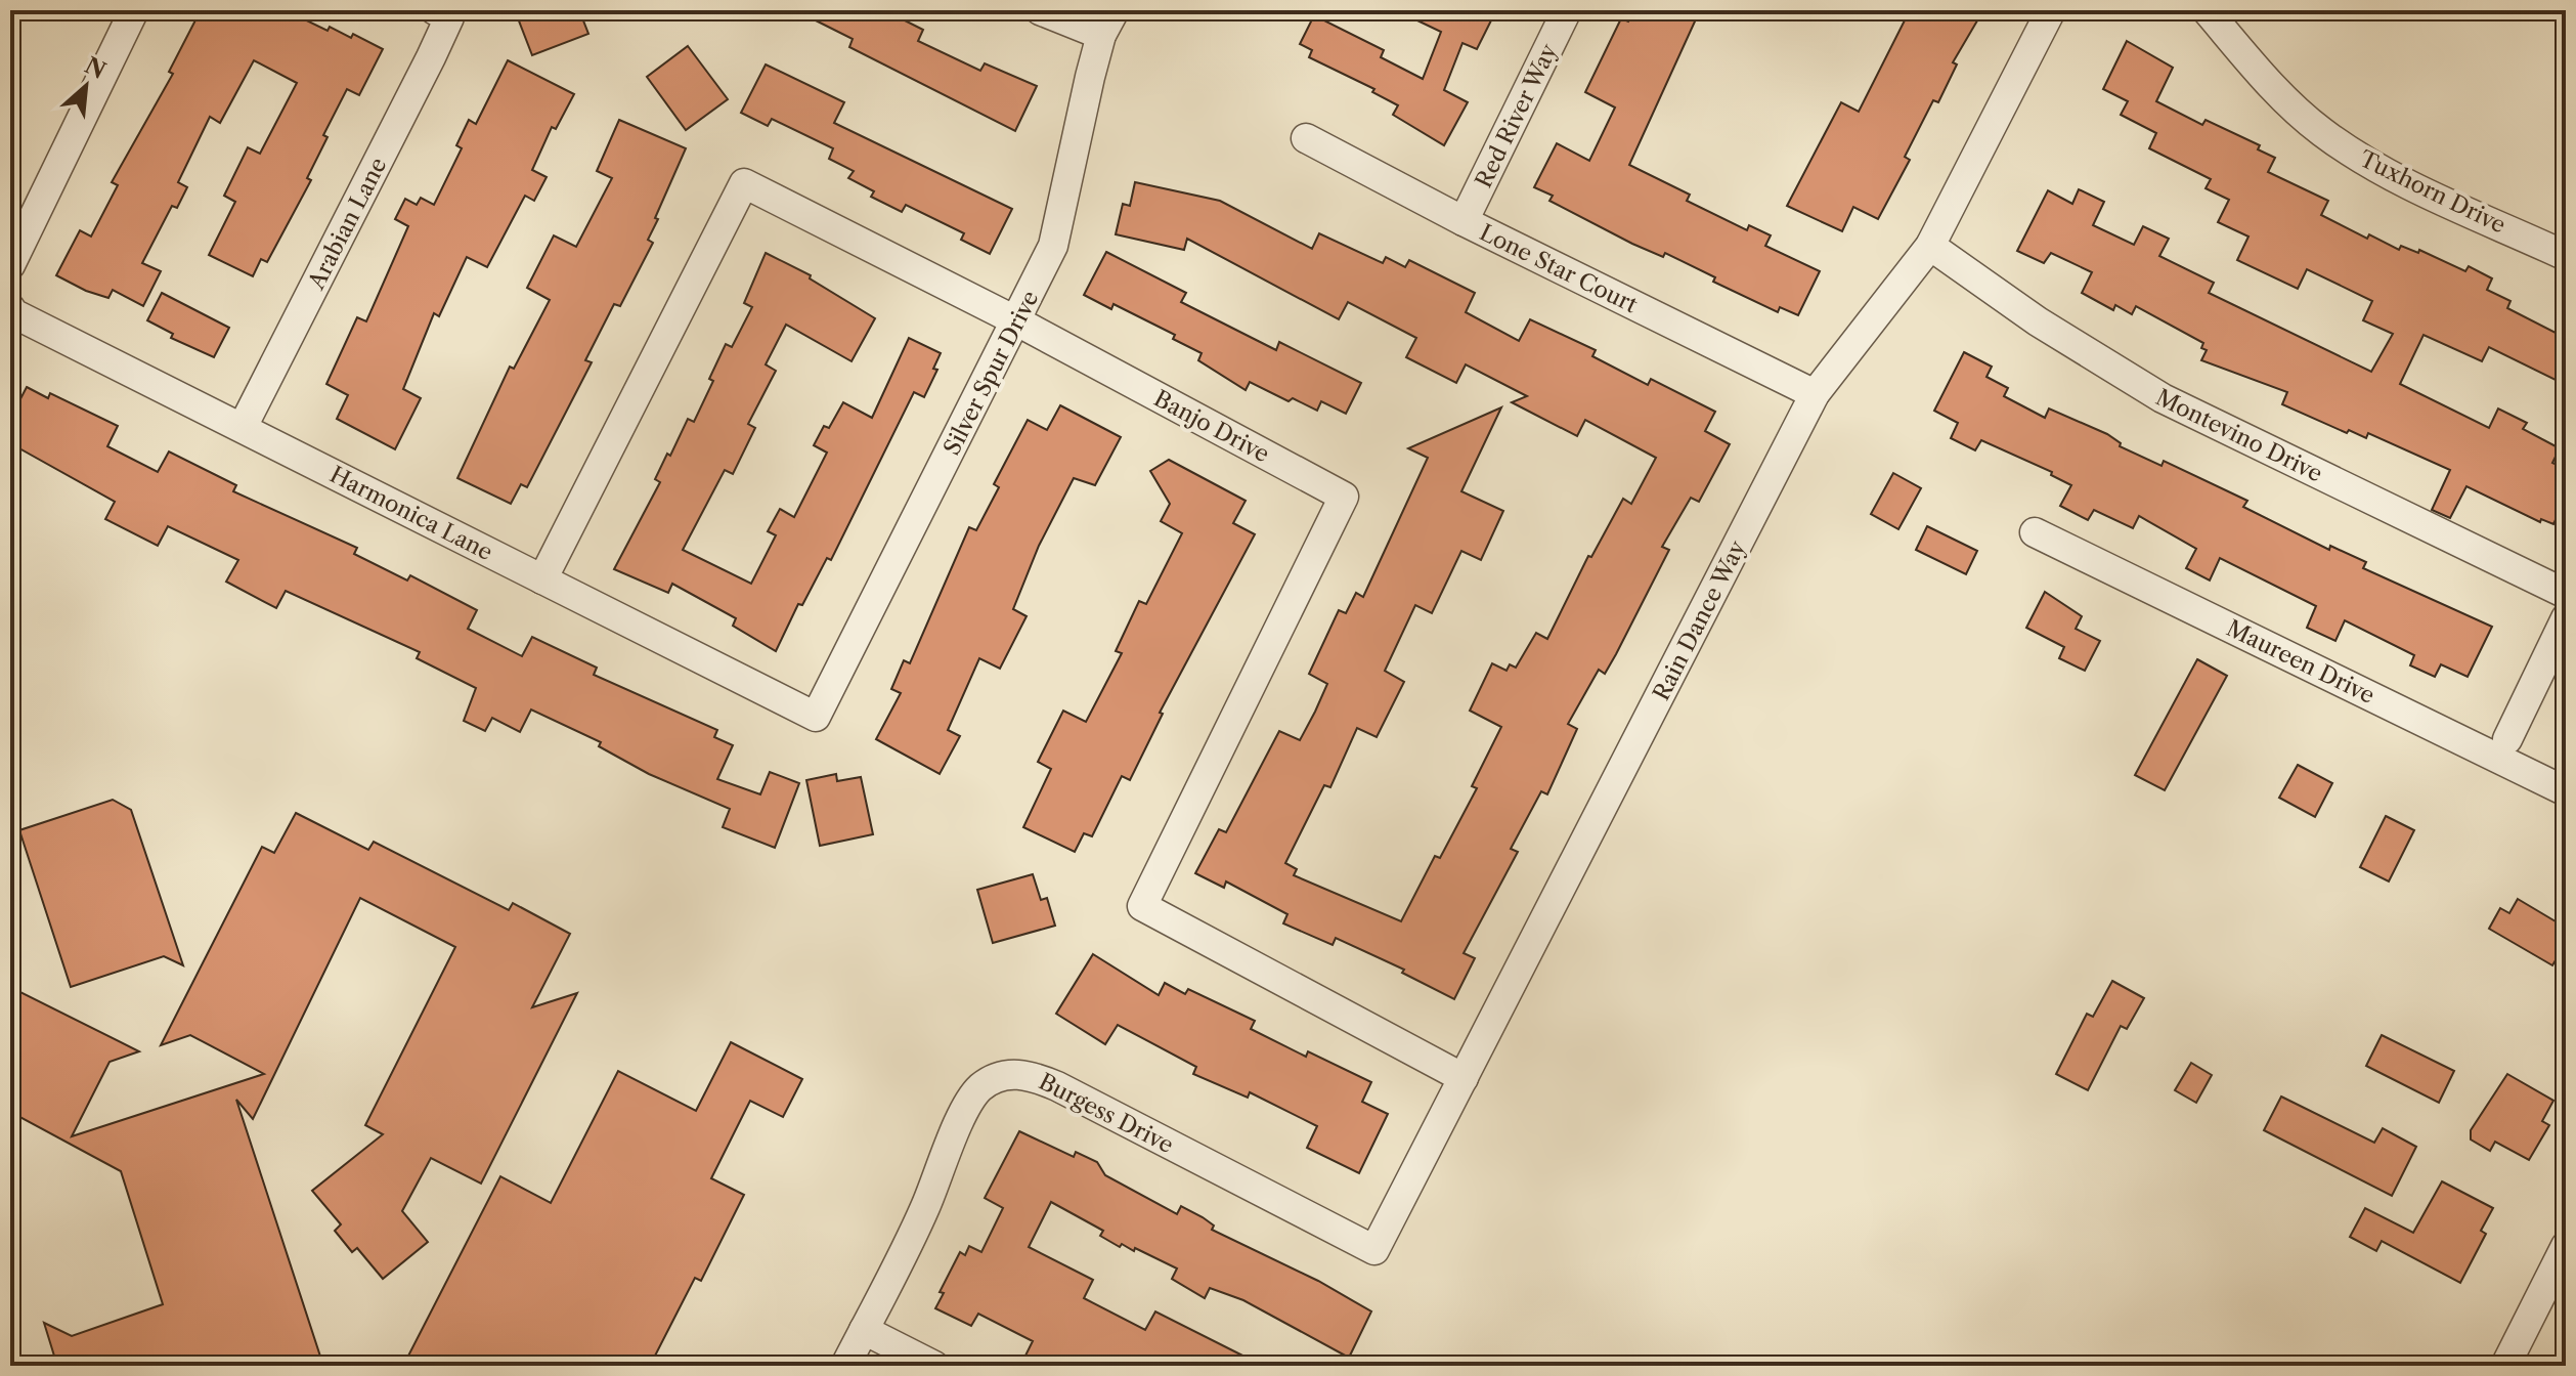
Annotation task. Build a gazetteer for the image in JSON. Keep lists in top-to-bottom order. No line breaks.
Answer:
{"streets":{"street":["Red River Way","Tuxhorn Drive","Arabian Lane","Lone Star Court","Silver Spur Drive","Banjo Drive","Montevino Drive","Harmonica Lane","Rain Dance Way","Maureen Drive","Burgess Drive"]},"crossings":[["Red River Way","Lone Star Court"],["Arabian Lane","Harmonica Lane"],["Lone Star Court","Rain Dance Way"],["Silver Spur Drive","Banjo Drive"],["Silver Spur Drive","Harmonica Lane"],["Banjo Drive","Harmonica Lane"],["Banjo Drive","Rain Dance Way"],["Montevino Drive","Rain Dance Way"],["Rain Dance Way","Burgess Drive"]],"north":"top right"}
